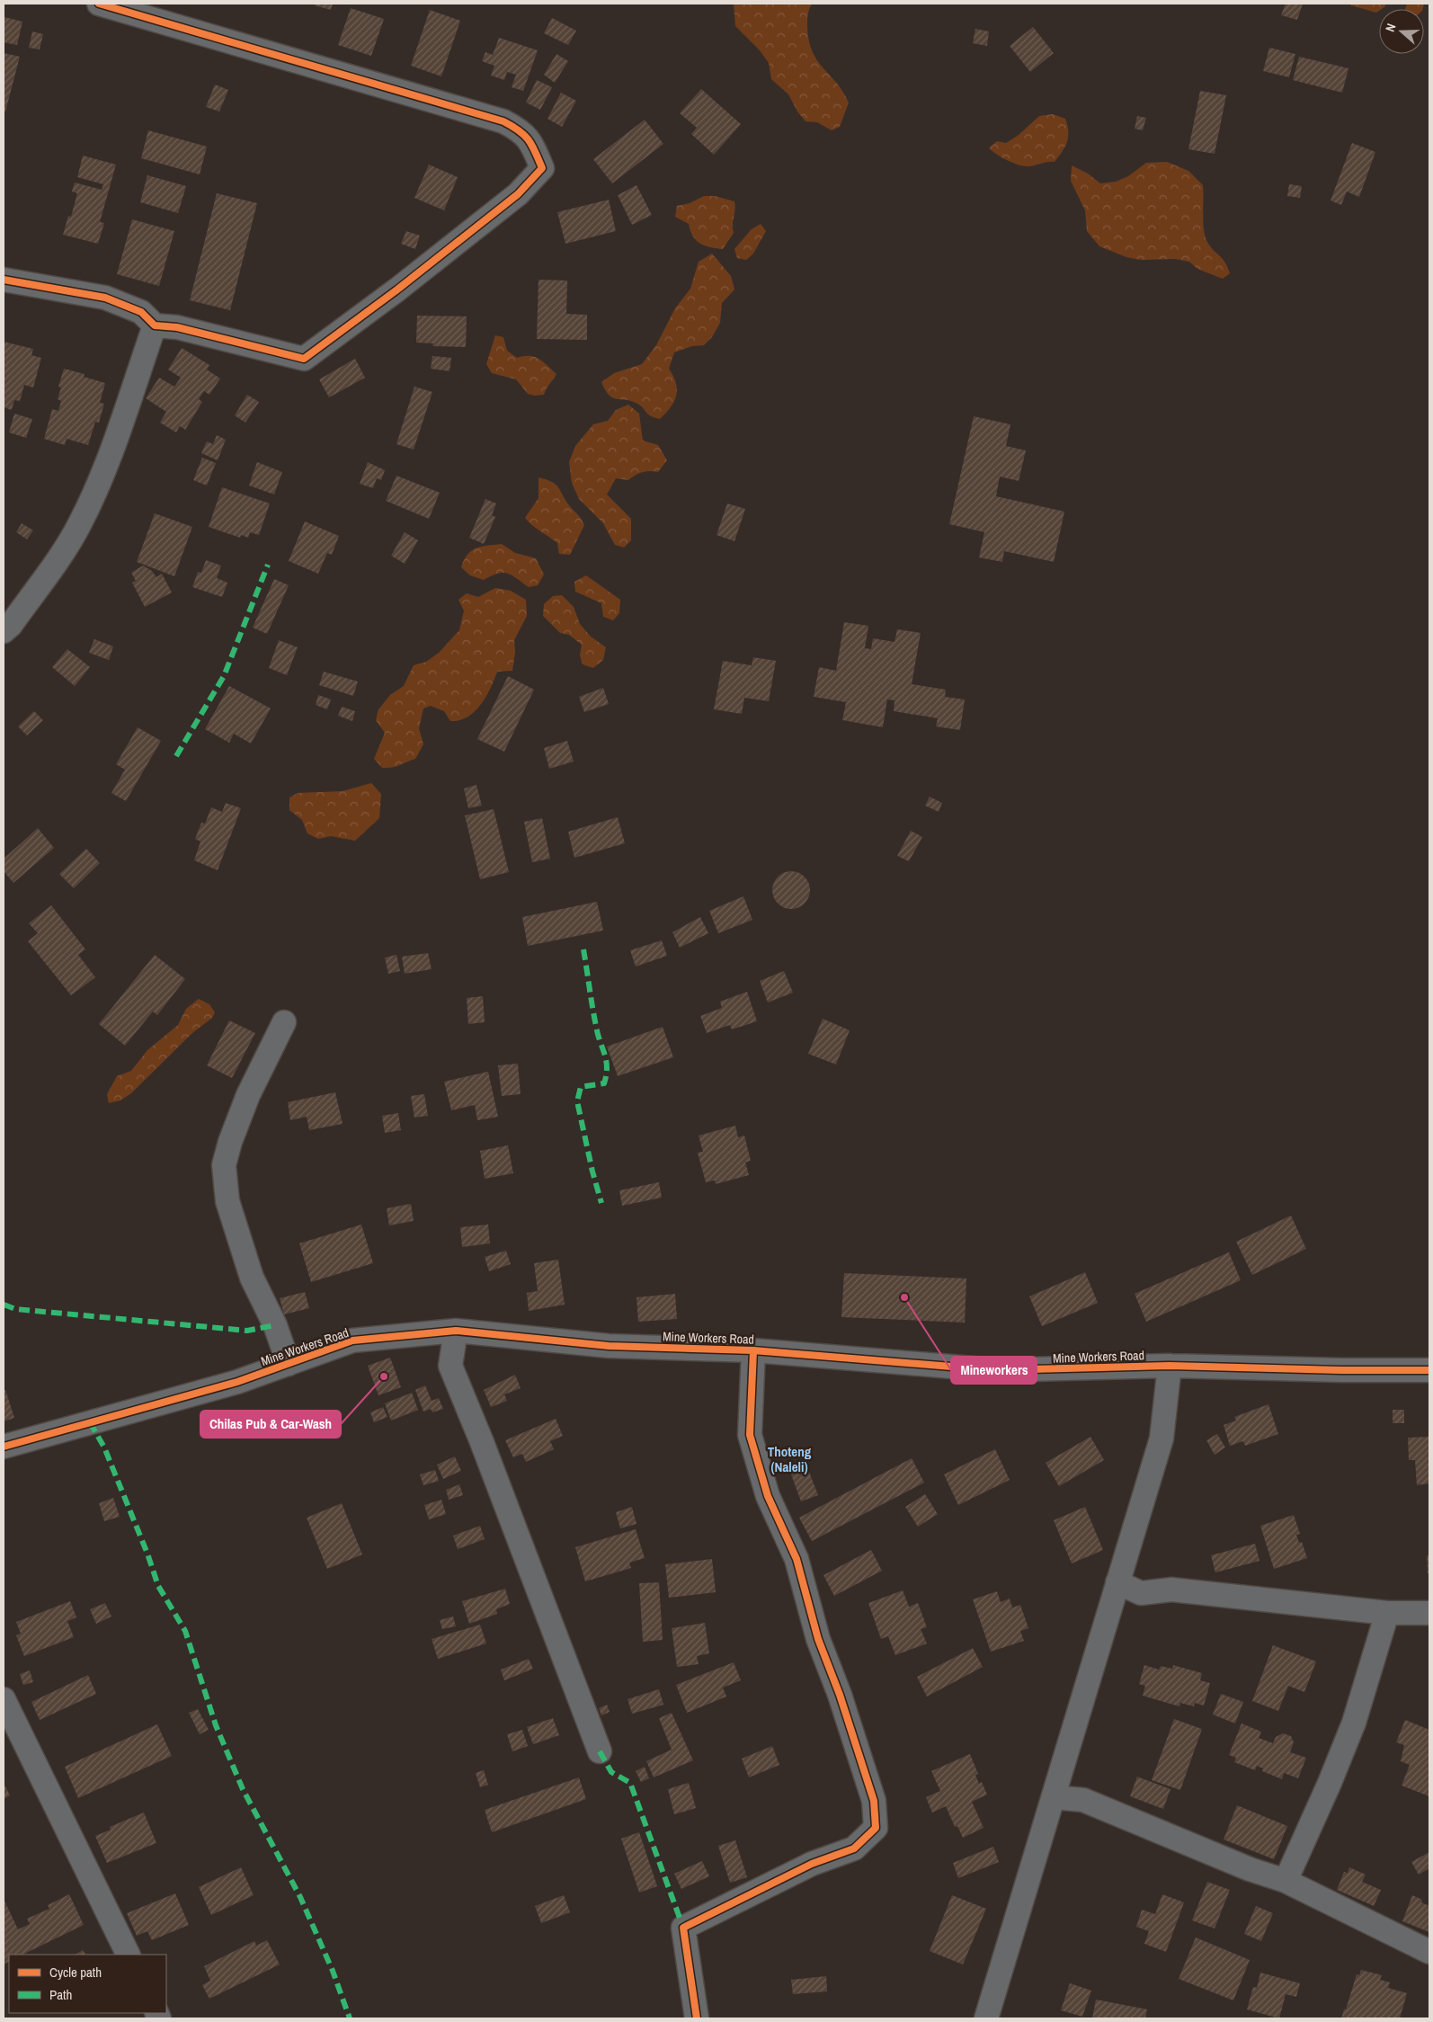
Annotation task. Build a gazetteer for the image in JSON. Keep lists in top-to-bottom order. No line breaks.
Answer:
{"streets":{"street":["Mine Workers Road"]},"districts":["Thoteng (Naleli)"],"places":["Mineworkers","Chilas Pub & Car-Wash"],"legend":["Cycle path","Path"],"north":"left"}
